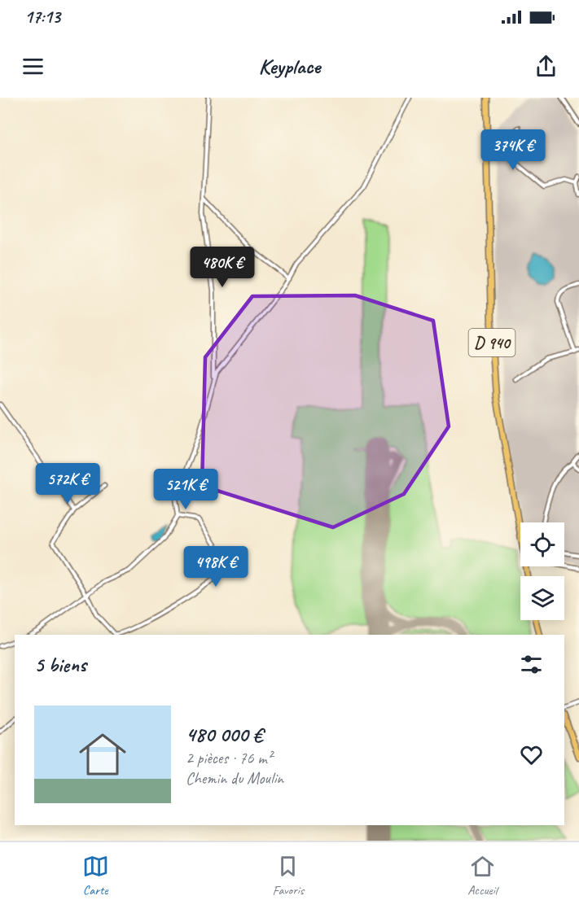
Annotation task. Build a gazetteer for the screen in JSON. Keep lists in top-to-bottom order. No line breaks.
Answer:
{"streets":{"main road":["D 940"]},"page":{"status":"17:13","header":"Keyplace","price":["374K €","480K €","572K €","521K €","498K €"],"heading":"5 biens","list":[{"name":"480 000 €","note":"2 pièces · 76 m² · Chemin du Moulin"}],"tabs":["Carte","Favoris","Accueil"]}}
